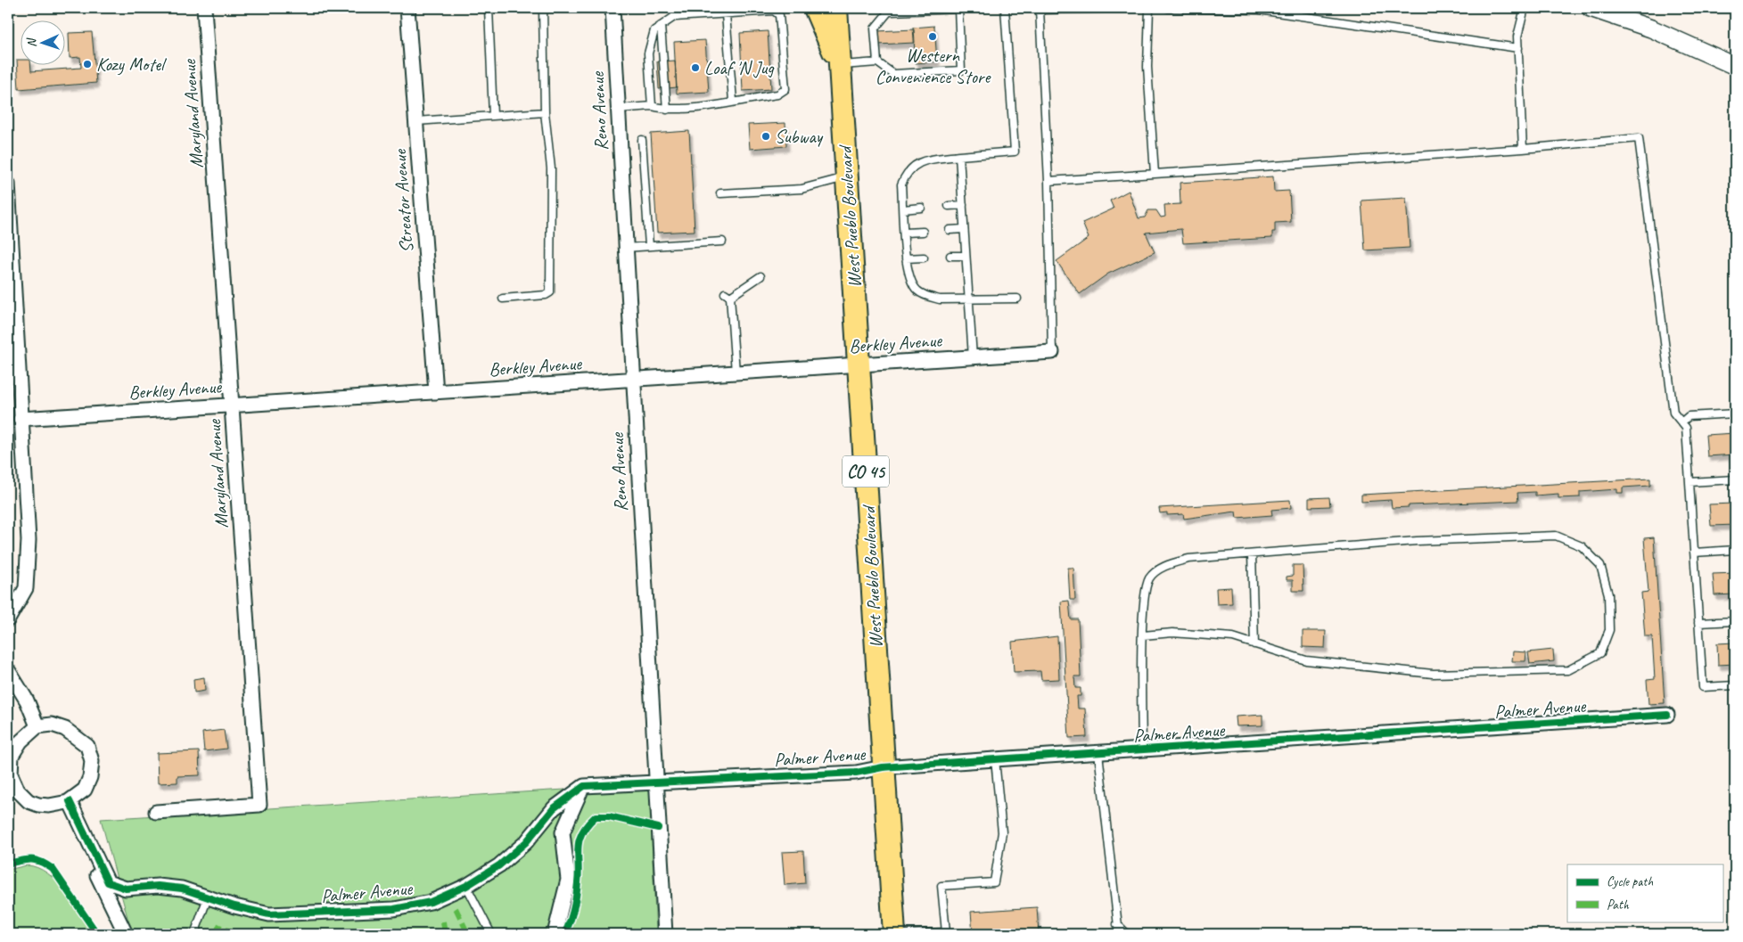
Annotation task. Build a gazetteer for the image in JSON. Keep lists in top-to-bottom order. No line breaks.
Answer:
{"streets":{"main road":["West Pueblo Boulevard","CO 45"],"street":["Reno Avenue","Maryland Avenue","Streator Avenue","Berkley Avenue","Palmer Avenue"]},"crossings":[["Reno Avenue","Berkley Avenue"],["Reno Avenue","Palmer Avenue"],["Maryland Avenue","Berkley Avenue"],["Streator Avenue","Berkley Avenue"],["West Pueblo Boulevard","Berkley Avenue"],["West Pueblo Boulevard","Palmer Avenue"]],"places":["Western Convenience Store","Kozy Motel","Loaf 'N Jug","Subway"],"legend":["Cycle path","Path"],"north":"left"}
